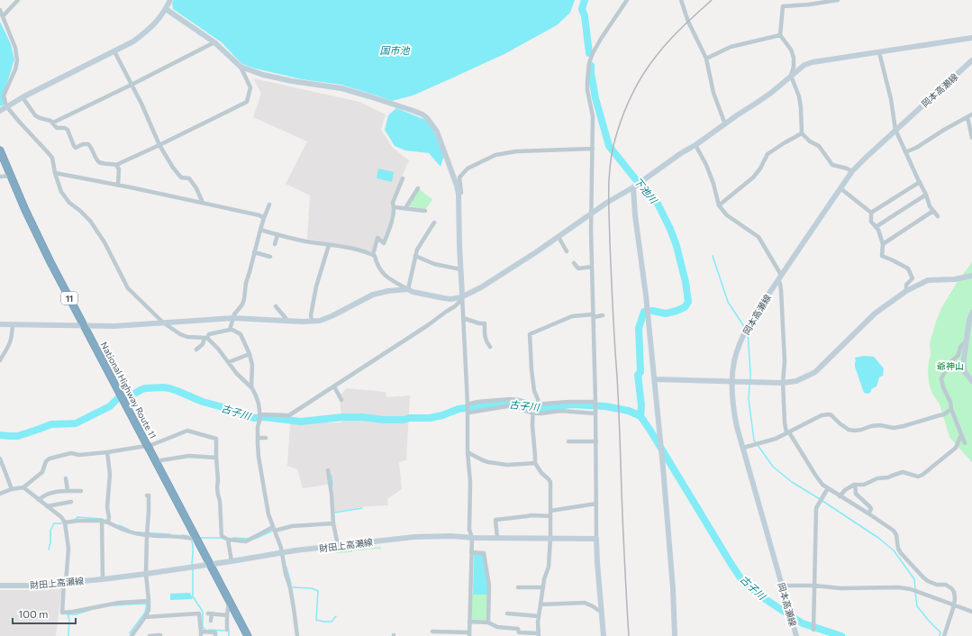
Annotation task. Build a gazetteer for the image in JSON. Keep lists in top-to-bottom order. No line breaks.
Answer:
{"streets":{"highway":["11","National Highway Route 11"],"street":["岡本高瀬線","財田上高瀬線"]},"crossings":[["National Highway Route 11","財田上高瀬線"]],"water":["国市池","下池川","古子川"],"parks":["爺神山"],"scale_bar":"100 m"}
